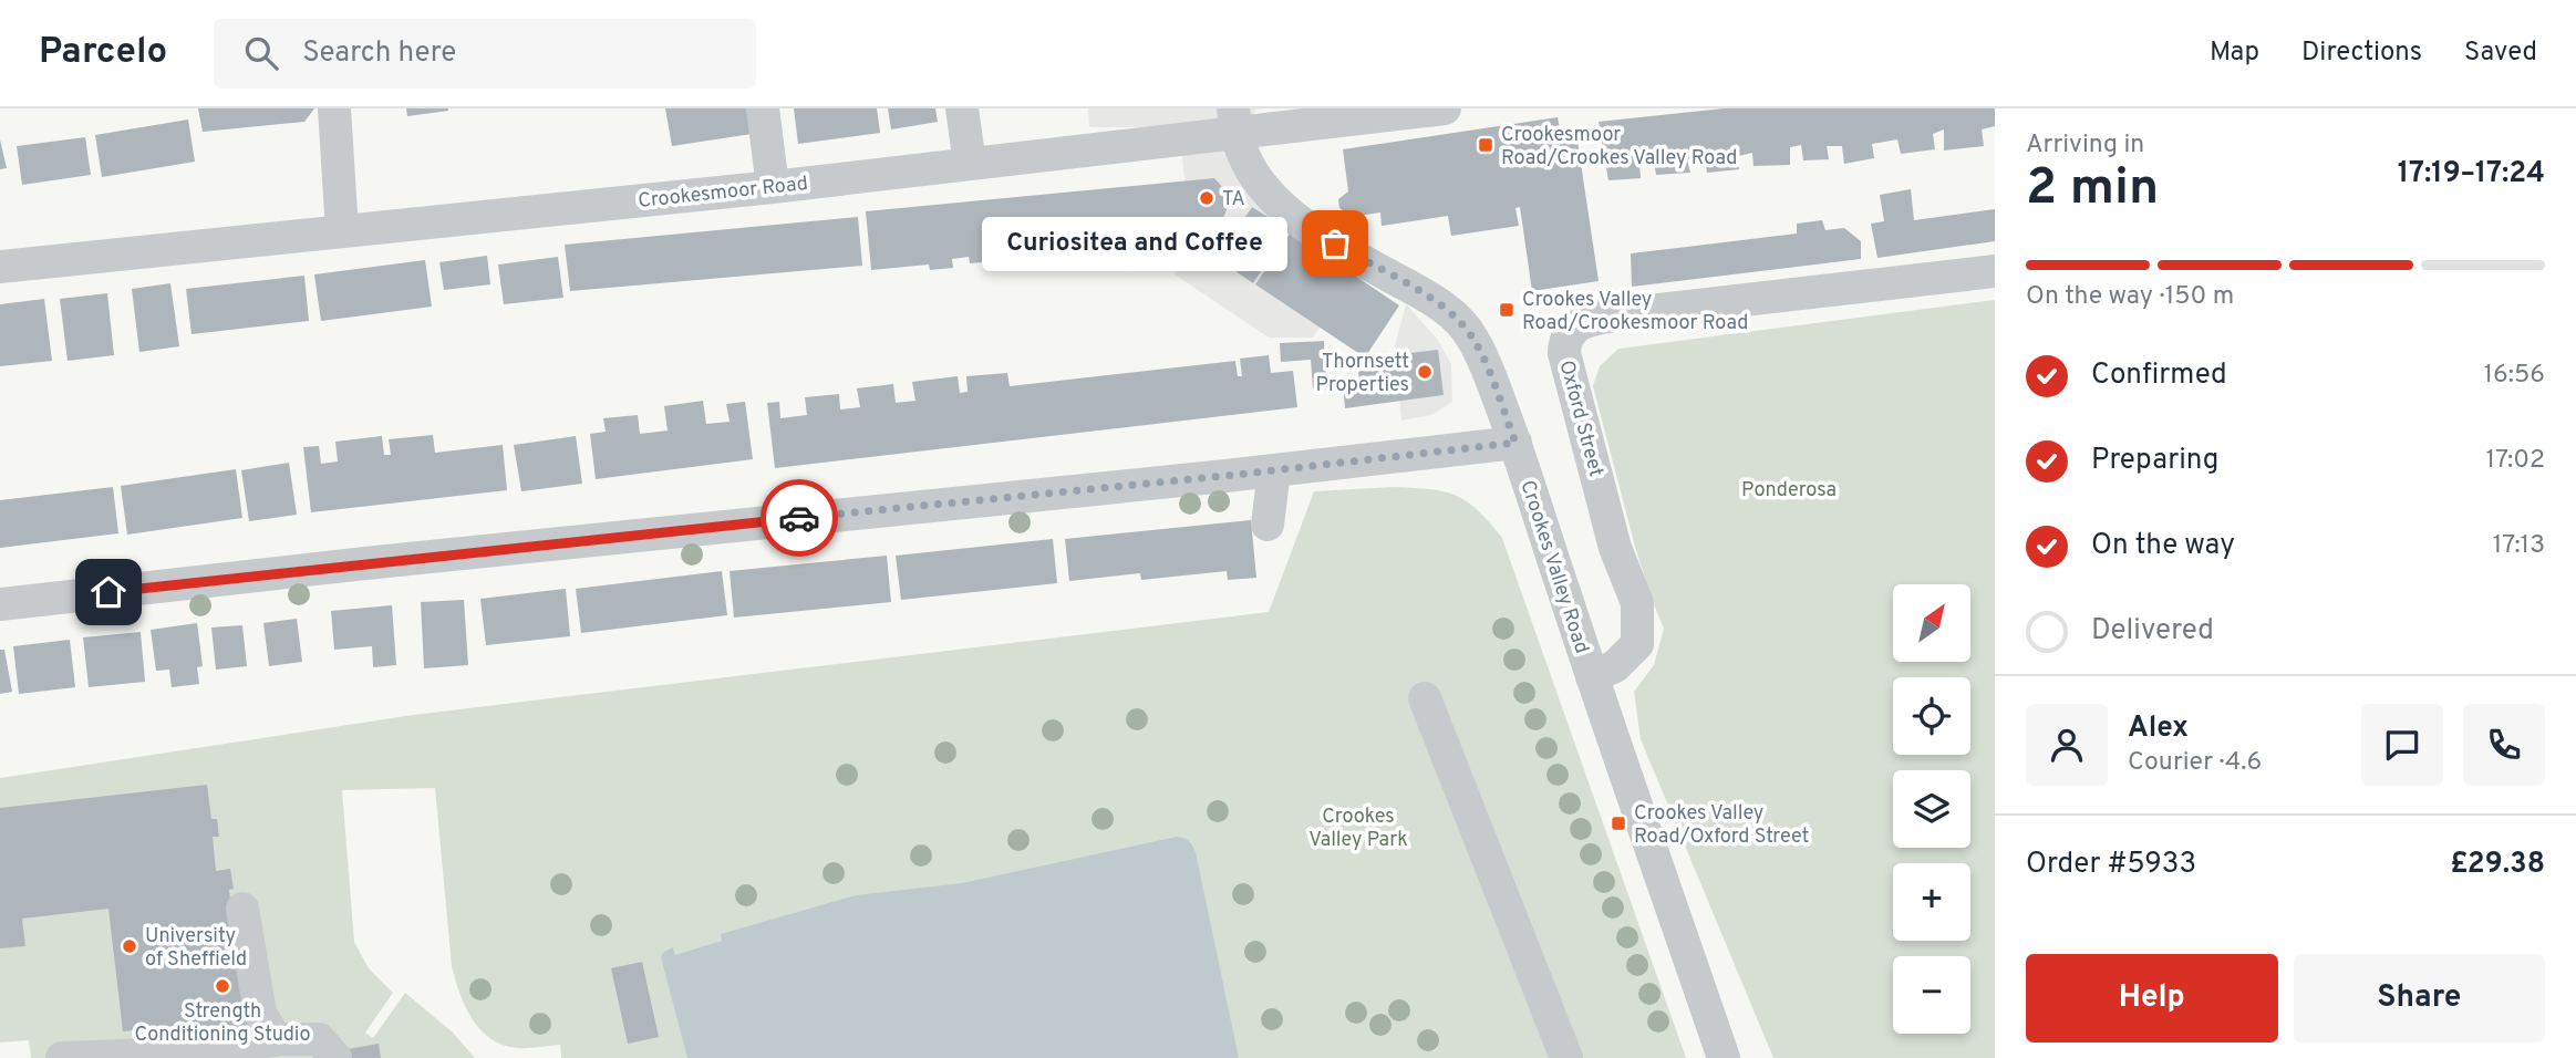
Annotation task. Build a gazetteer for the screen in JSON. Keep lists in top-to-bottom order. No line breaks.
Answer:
{"streets":{"street":["Crookesmoor Road","Oxford Street","Crookes Valley Road"]},"crossings":[["Crookesmoor Road","Crookes Valley Road"],["Oxford Street","Crookes Valley Road"]],"parks":["Ponderosa","Crookes Valley Park"],"places":{"transit":["Crookesmoor Road/Crookes Valley Road","Crookes Valley Road/Crookesmoor Road","Crookes Valley Road/Oxford Street"],"other":["TA","Curiositea and Coffee","Thornsett Properties","University of Sheffield","Strength Conditioning Studio"]},"north":"top right","page":{"header":"Parcelo","search":"Search here","nav":["Map","Directions","Saved"],"heading":["2 min","Arriving in","17:19–17:24"],"panel":["Alex","Courier · 4.6","Order #5933","£29.38"],"bubble":"Curiositea and Coffee","bar":"On the way · 150 m","list":[["Confirmed","16:56"],["Preparing","17:02"],["On the way","17:13"],"Delivered"],"map_buttons":["+","−"],"buttons":["Help","Share"]}}
